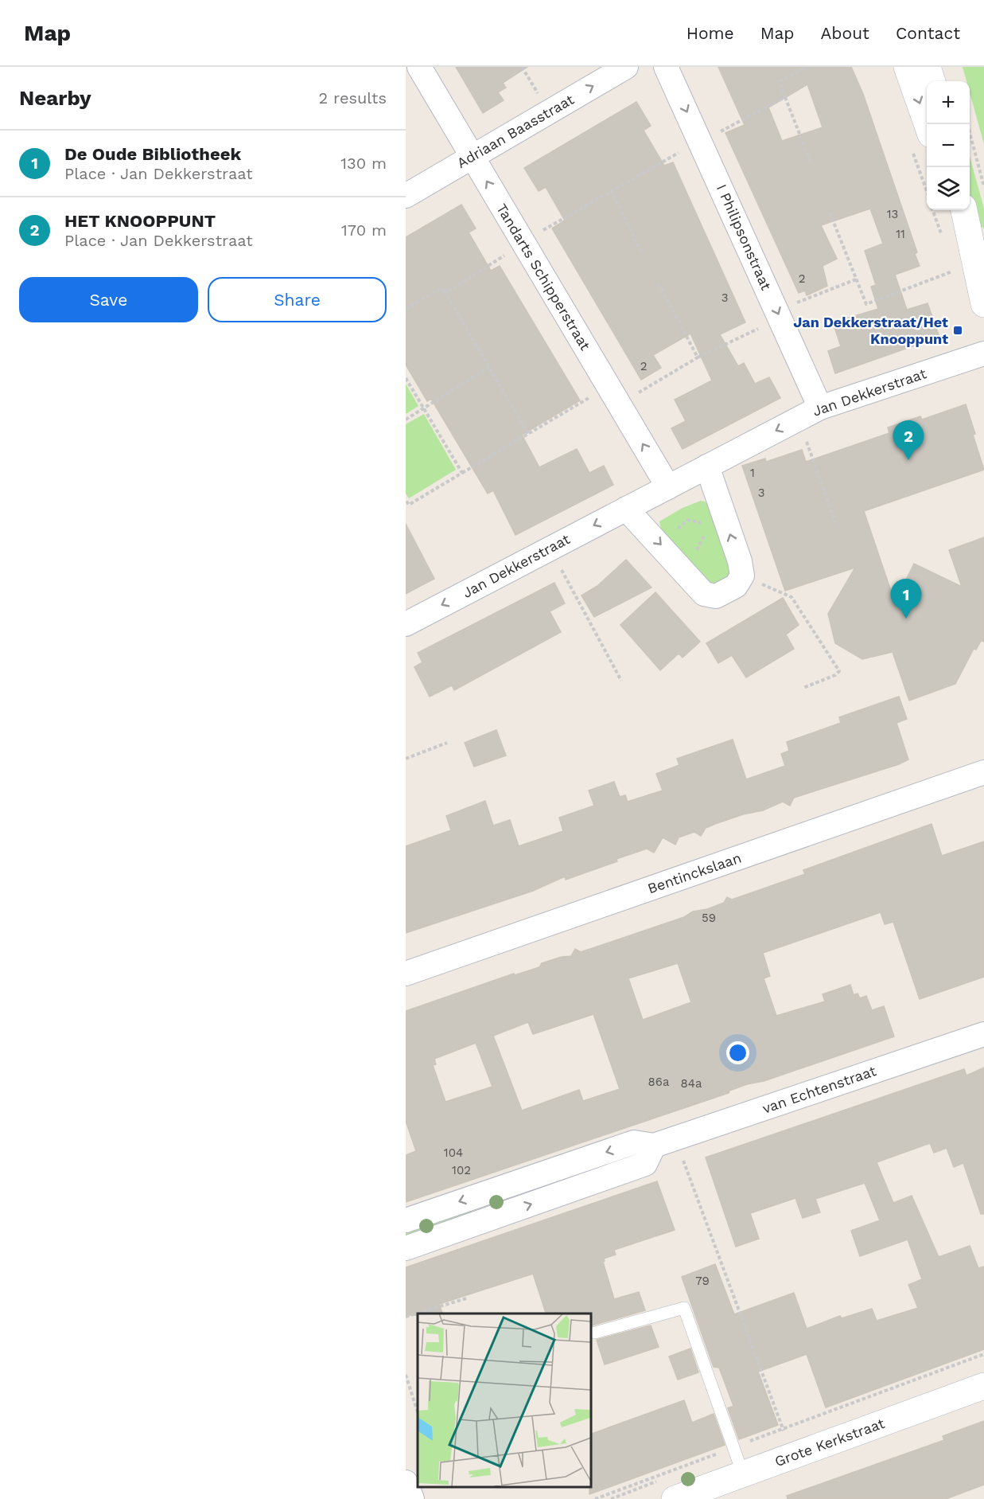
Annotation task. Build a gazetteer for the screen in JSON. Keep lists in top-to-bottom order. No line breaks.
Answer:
{"streets":{"street":["Adriaan Baasstraat","I Philipsonstraat","Tandarts Schipperstraat","Jan Dekkerstraat","Bentinckslaan","van Echtenstraat","Grote Kerkstraat"]},"crossings":[["Adriaan Baasstraat","Tandarts Schipperstraat"],["I Philipsonstraat","Jan Dekkerstraat"],["Tandarts Schipperstraat","Jan Dekkerstraat"]],"one_way":["Tandarts Schipperstraat","Jan Dekkerstraat"],"places":{"transit":["Jan Dekkerstraat/Het Knooppunt"]},"house_numbers":["13","11","2","3","2","1","3","59","86a","84a","104","102","79"],"page":{"header":"Map","nav":["Home","Map","About","Contact"],"heading":["Nearby","2 results"],"map_buttons":["+","−"],"list":[{"mark":"1","name":"De Oude Bibliotheek","note":"Place · Jan Dekkerstraat","value":"130 m"},{"mark":"2","name":"HET KNOOPPUNT","note":"Place · Jan Dekkerstraat","value":"170 m"}],"buttons":["Save","Share"],"pins":["2","1"]}}
